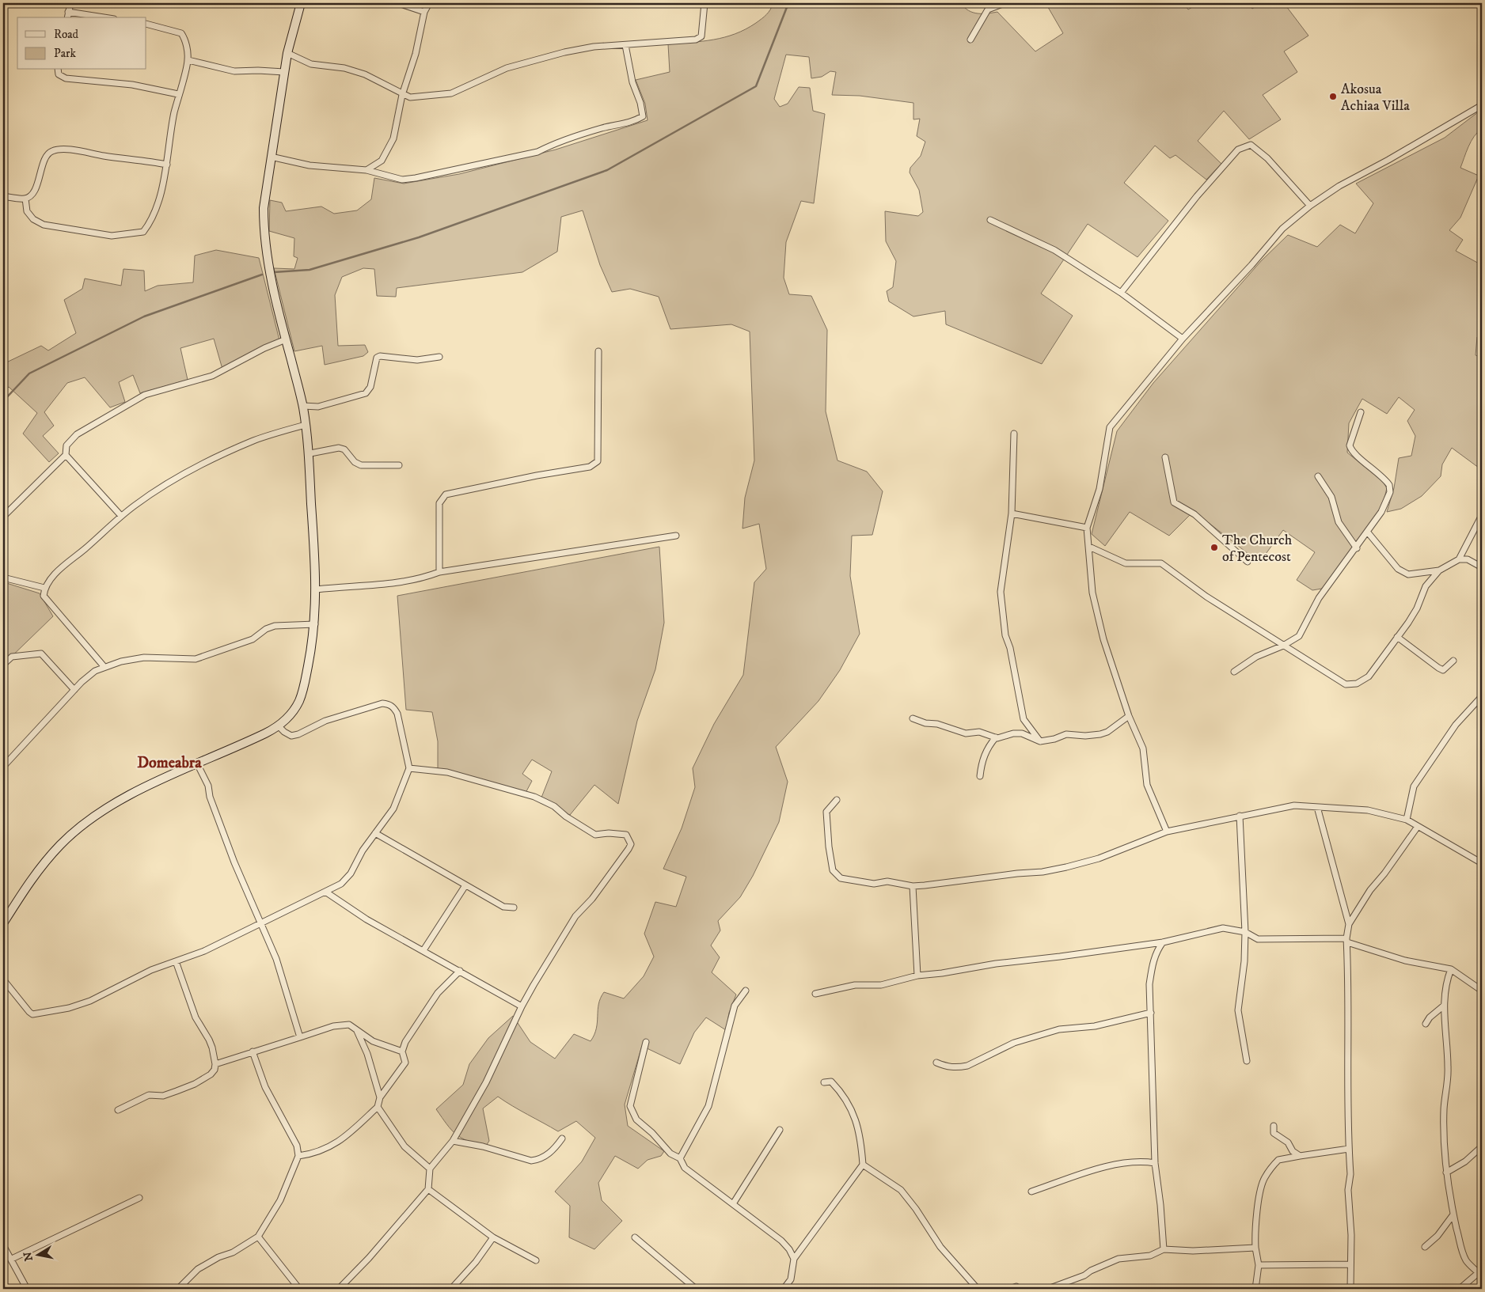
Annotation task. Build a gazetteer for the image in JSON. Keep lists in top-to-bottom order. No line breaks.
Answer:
{"districts":["Domeabra"],"places":["Akosua Achiaa Villa","The Church of Pentecost"],"legend":["Road","Park"],"north":"left"}
